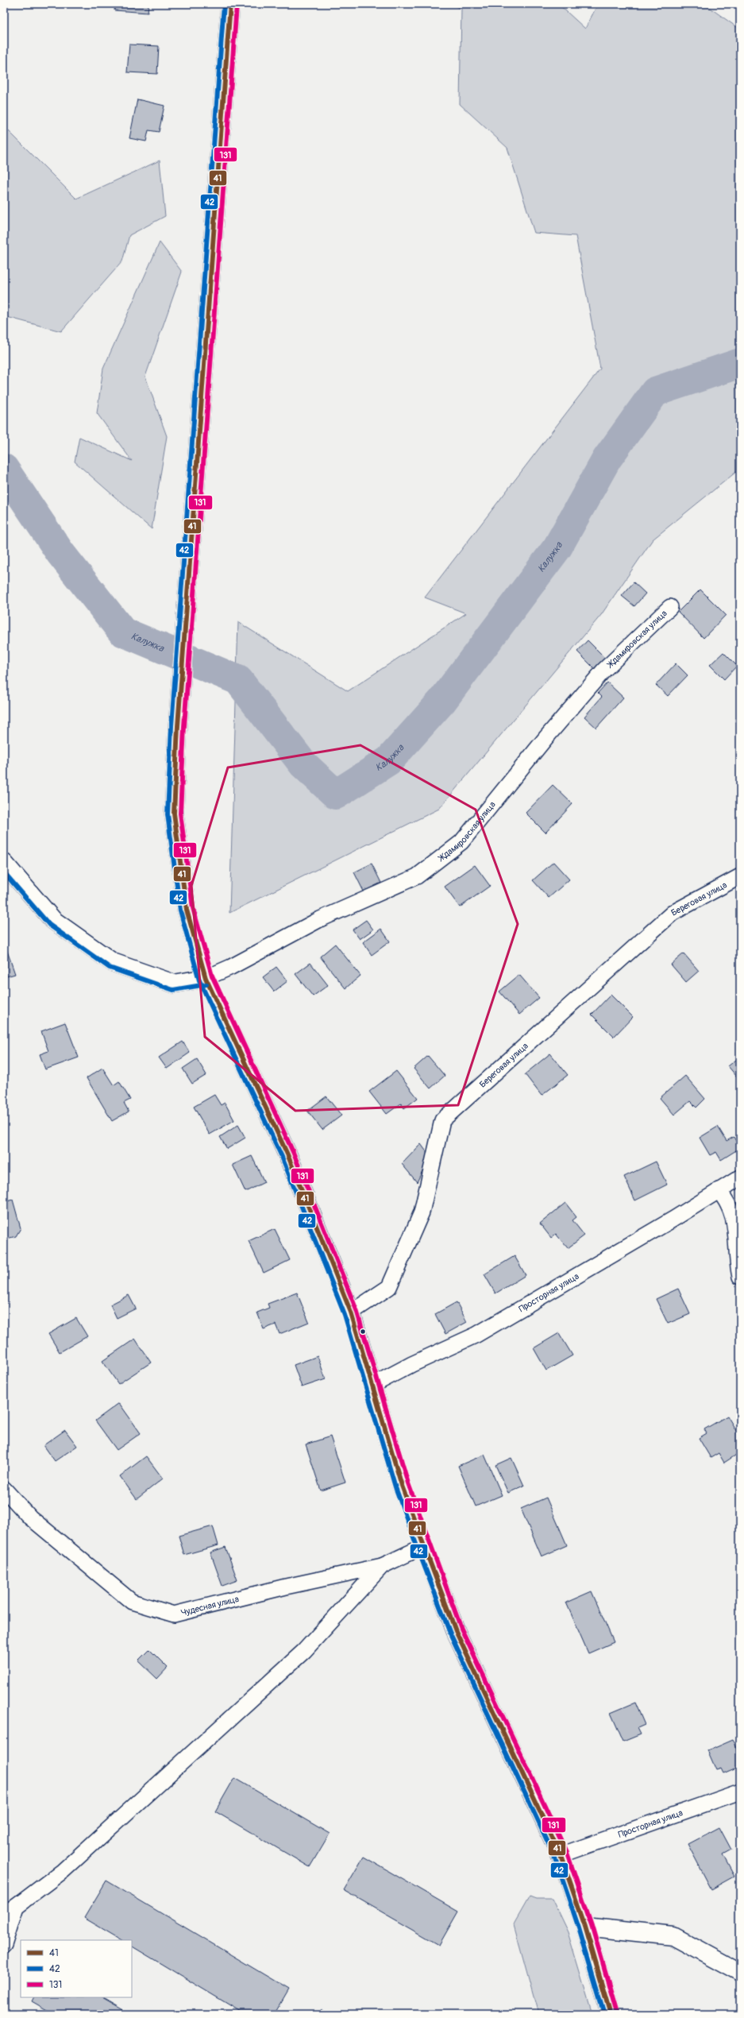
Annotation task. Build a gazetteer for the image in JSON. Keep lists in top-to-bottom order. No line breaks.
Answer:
{"streets":{"street":["Ждамировская улица","Береговая улица","Просторная улица","Чудесная улица"]},"water":["Калужка"],"lines":["transit line 41","transit line 42","transit line 131"],"legend":["41","42","131"]}
